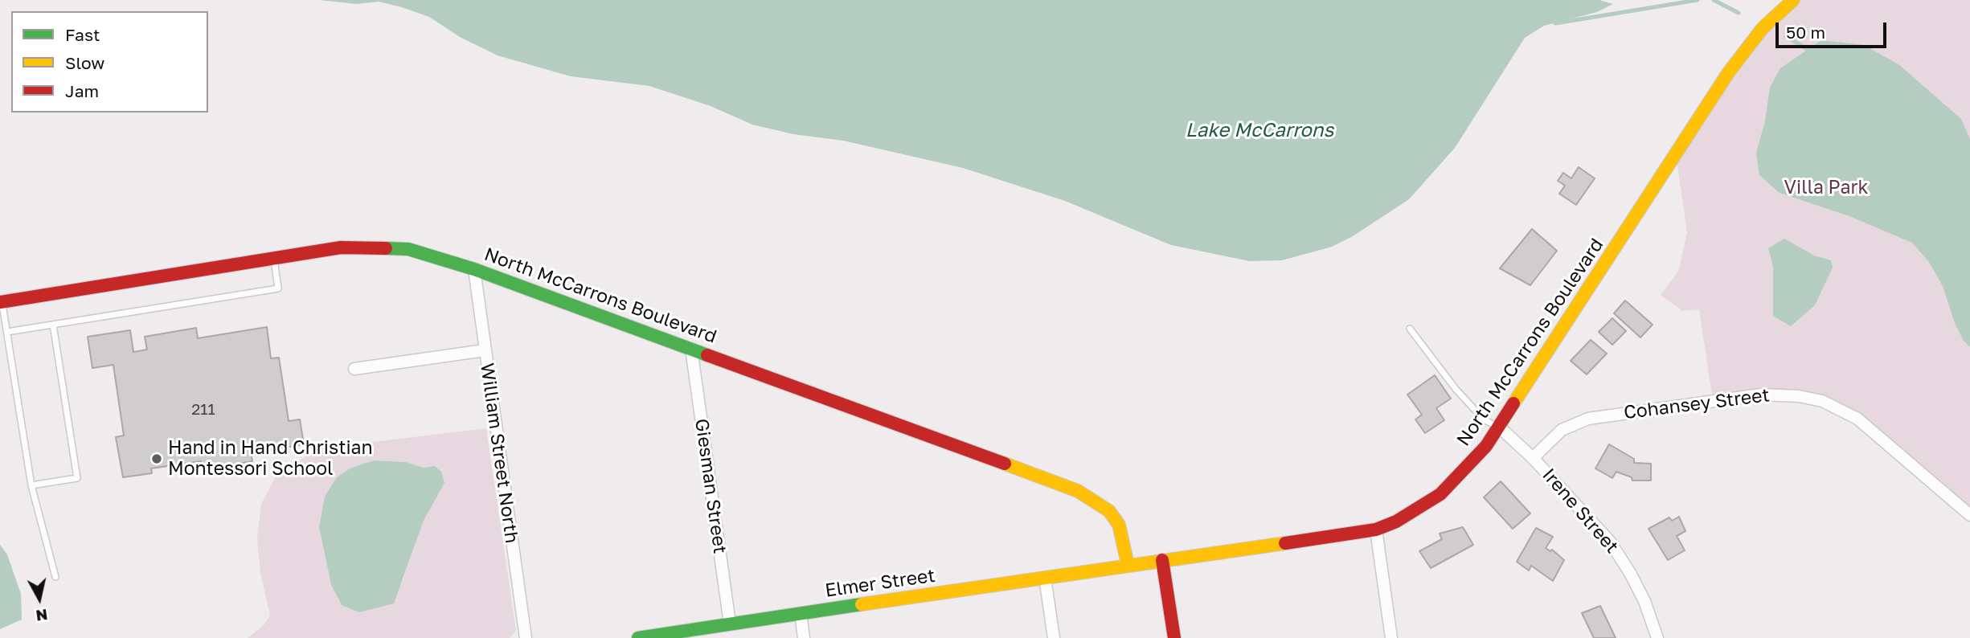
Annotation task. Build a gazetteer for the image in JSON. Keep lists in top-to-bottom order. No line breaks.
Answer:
{"streets":{"street":["North McCarrons Boulevard","Cohansey Street","William Street North","Giesman Street","Irene Street","Elmer Street"]},"crossings":[["North McCarrons Boulevard","William Street North"],["North McCarrons Boulevard","Giesman Street"],["North McCarrons Boulevard","Irene Street"],["North McCarrons Boulevard","Elmer Street"],["Cohansey Street","Irene Street"],["Giesman Street","Elmer Street"]],"water":["Lake McCarrons"],"parks":["Villa Park"],"places":["Hand in Hand Christian Montessori School"],"house_numbers":["211"],"legend":["Fast","Slow","Jam"],"scale_bar":"50 m","north":"bottom"}
